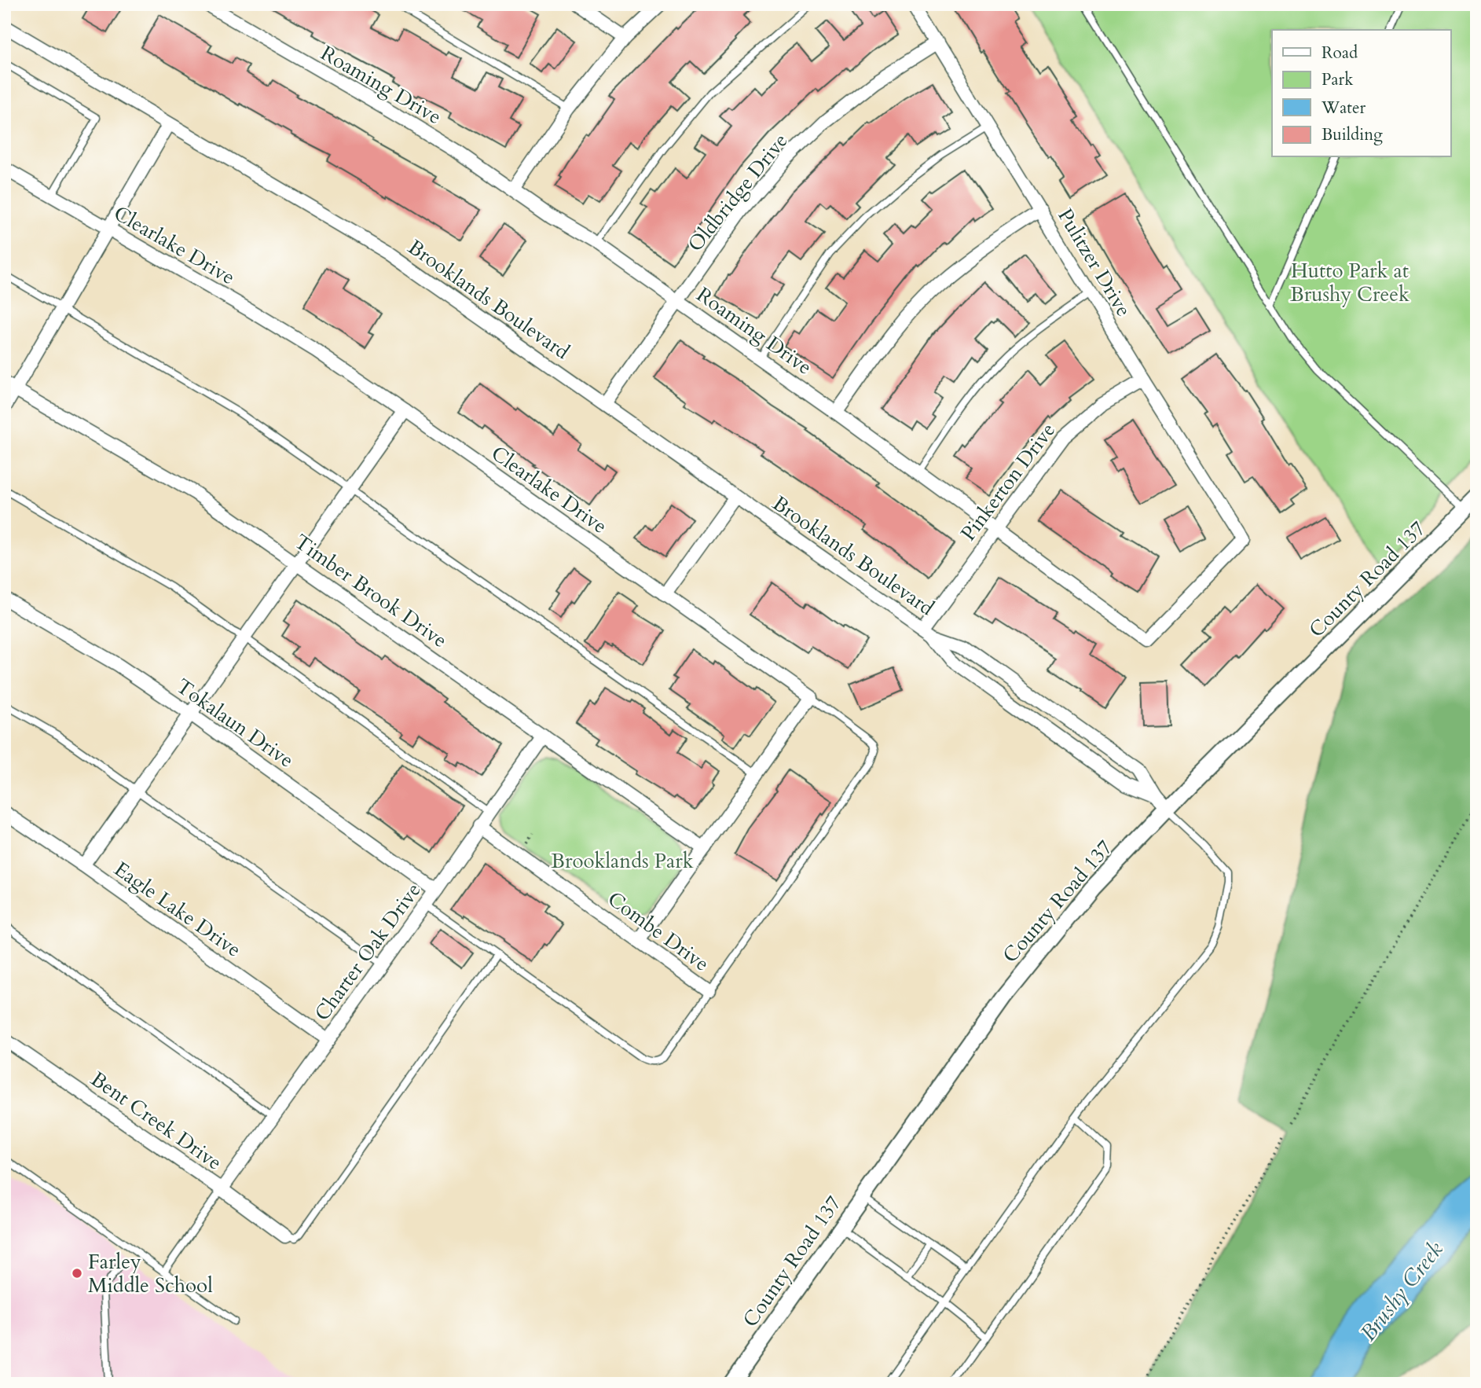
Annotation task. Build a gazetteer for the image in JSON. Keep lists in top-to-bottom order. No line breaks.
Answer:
{"streets":{"street":["Roaming Drive","Oldbridge Drive","Clearlake Drive","Pulitzer Drive","Brooklands Boulevard","Pinkerton Drive","County Road 137","Timber Brook Drive","Tokalaun Drive","Eagle Lake Drive","Combe Drive","Charter Oak Drive","Bent Creek Drive"]},"crossings":[["Roaming Drive","Oldbridge Drive"],["Roaming Drive","Pulitzer Drive"],["Roaming Drive","Pinkerton Drive"],["Oldbridge Drive","Pulitzer Drive"],["Oldbridge Drive","Brooklands Boulevard"],["Pulitzer Drive","Pinkerton Drive"],["Brooklands Boulevard","Pinkerton Drive"],["Brooklands Boulevard","County Road 137"],["Timber Brook Drive","Charter Oak Drive"],["Tokalaun Drive","Charter Oak Drive"],["Eagle Lake Drive","Charter Oak Drive"],["Combe Drive","Charter Oak Drive"],["Charter Oak Drive","Bent Creek Drive"]],"water":["Brushy Creek"],"parks":["Hutto Park at Brushy Creek","Brooklands Park"],"places":["Farley Middle School"],"legend":["Road","Park","Water","Building"]}
